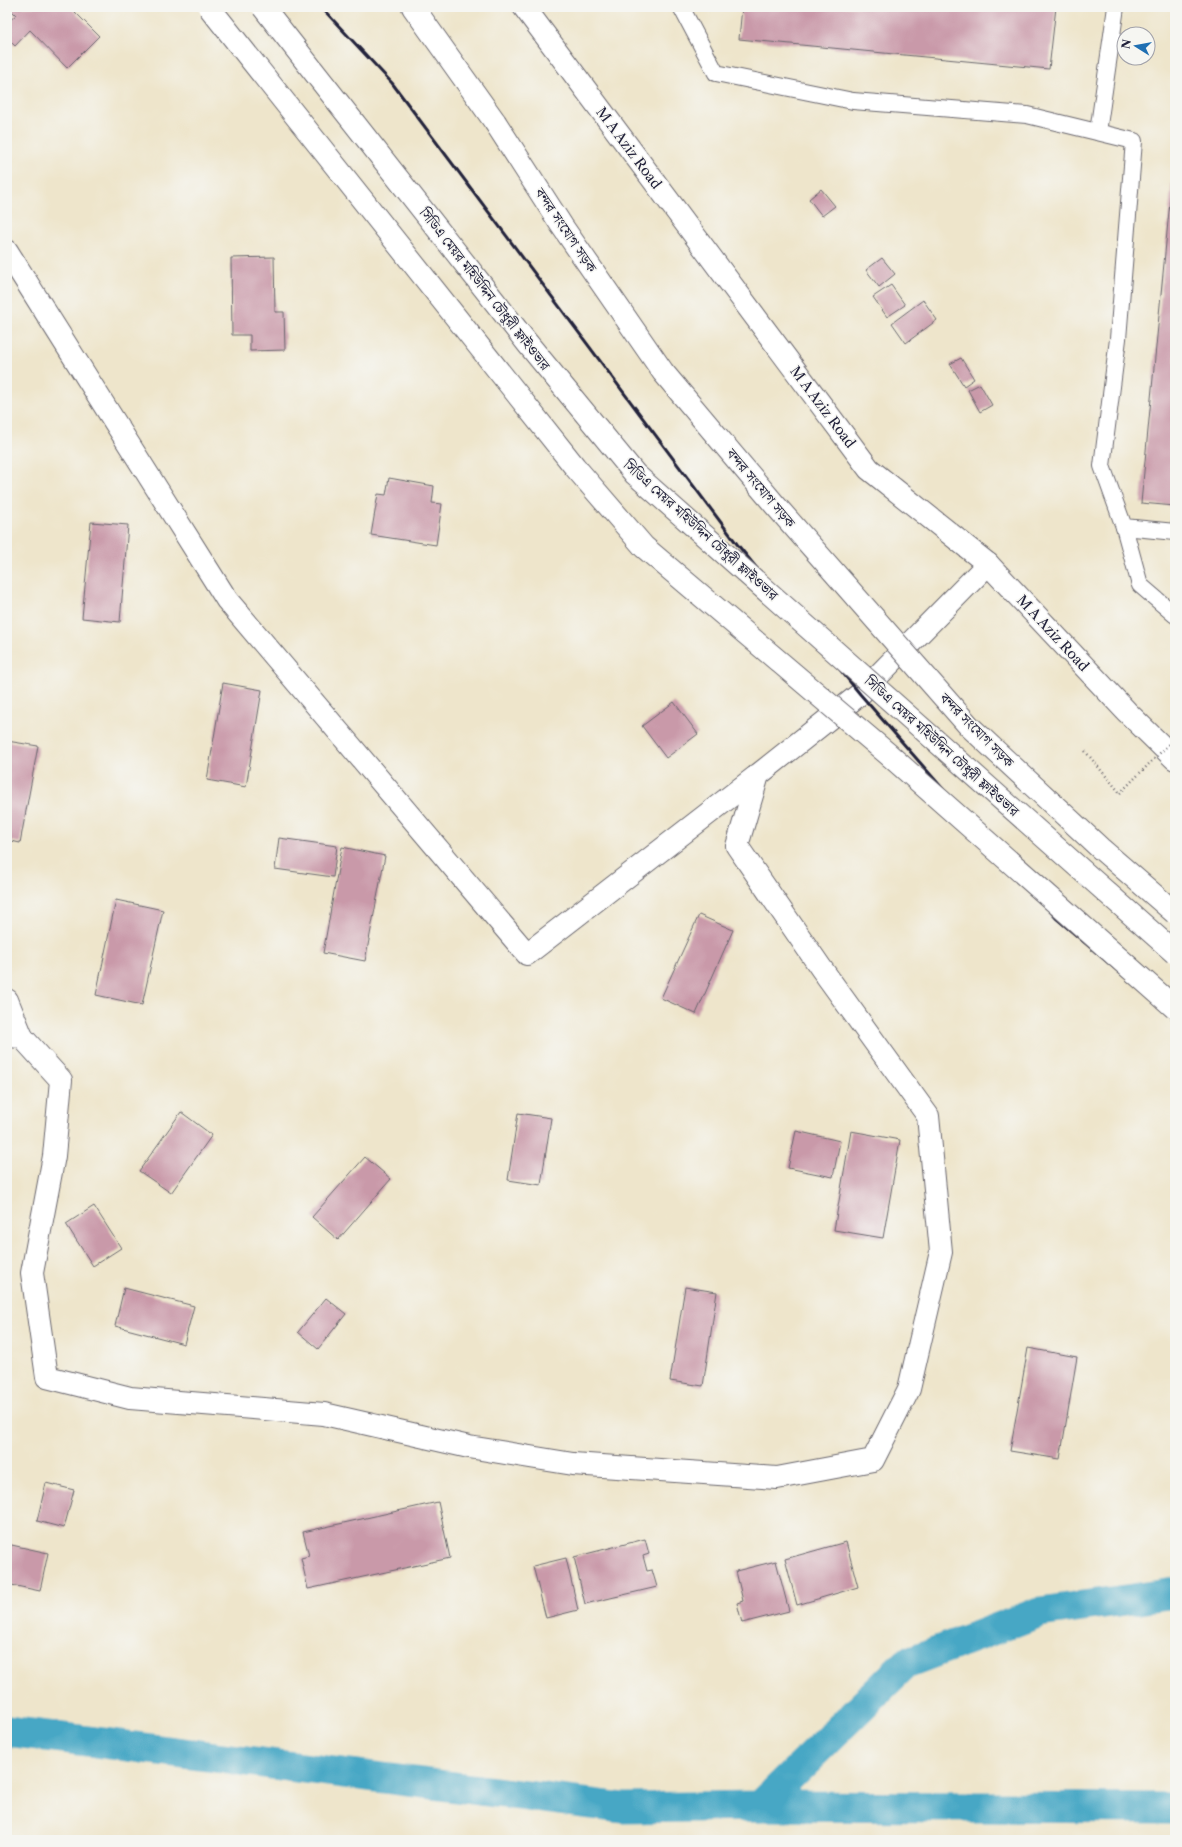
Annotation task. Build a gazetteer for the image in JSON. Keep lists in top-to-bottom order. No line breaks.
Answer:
{"streets":{"main road":["M A Aziz Road","বন্দর সংযোগ সড়ক","সিডিএ মেয়র মহিউদ্দিন চৌধুরী ফ্লাইওভার"]},"north":"left"}
